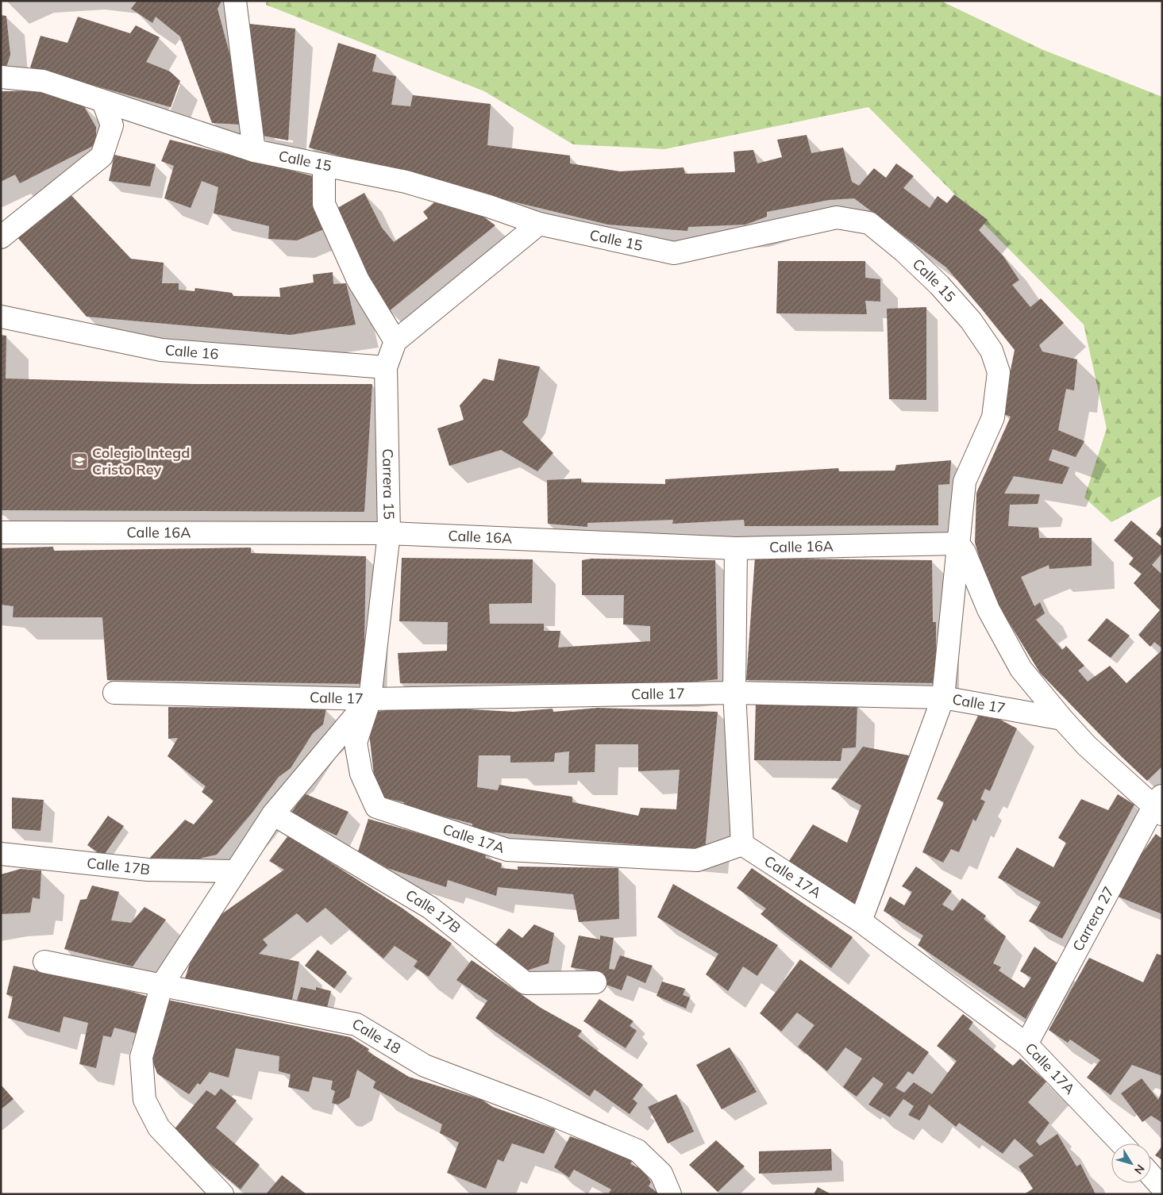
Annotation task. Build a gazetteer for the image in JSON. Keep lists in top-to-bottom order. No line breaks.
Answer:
{"streets":{"street":["Calle 15","Calle 16","Carrera 15","Calle 16A","Calle 17","Calle 17A","Calle 17B","Carrera 27","Calle 18"]},"crossings":[["Calle 15","Calle 16A"],["Calle 15","Calle 17"],["Calle 15","Calle 17A"],["Calle 16","Carrera 15"],["Carrera 15","Calle 16A"],["Carrera 15","Calle 17"],["Carrera 15","Calle 17A"],["Calle 17A","Carrera 27"]],"places":{"school or university":["Colegio Integd Cristo Rey"]},"north":"bottom right"}
